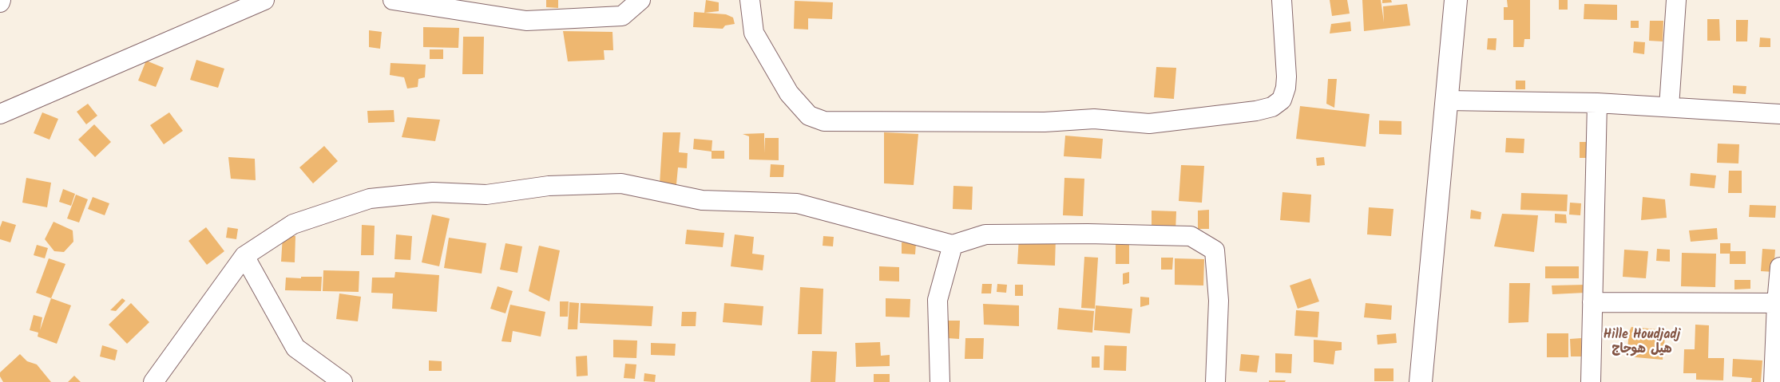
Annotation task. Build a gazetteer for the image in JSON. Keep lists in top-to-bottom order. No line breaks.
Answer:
{"districts":["Hille Houdjadj هيل هوجاج"]}
